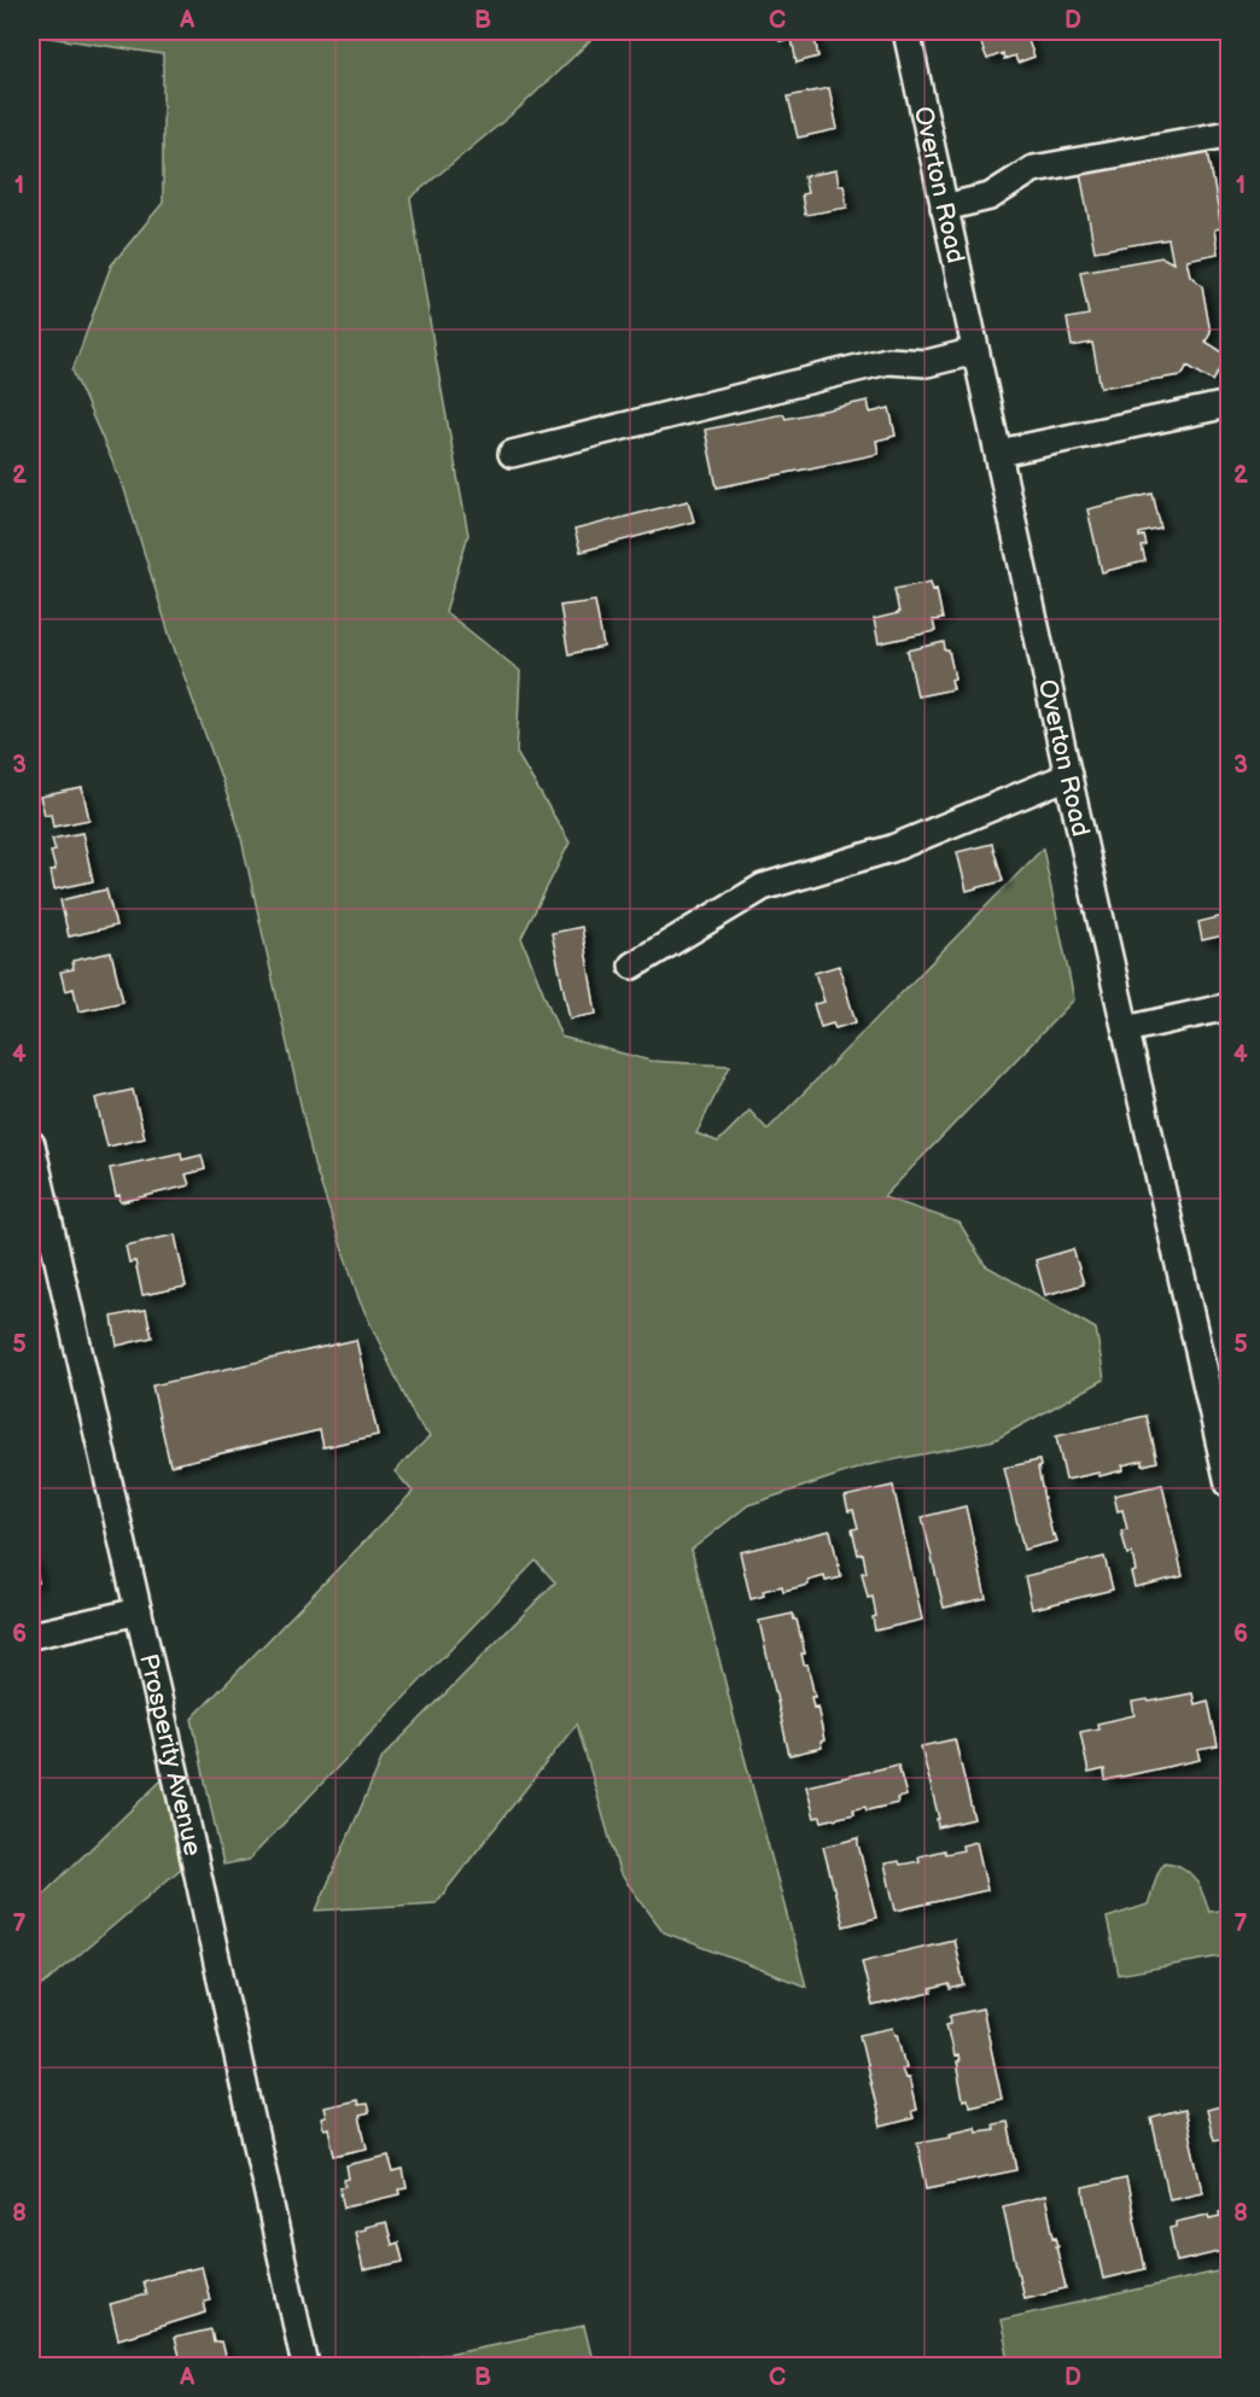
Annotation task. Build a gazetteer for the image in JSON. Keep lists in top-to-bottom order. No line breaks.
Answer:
{"streets":{"street":["Overton Road","Prosperity Avenue"]},"grid":{"columns":["A","B","C","D"],"rows":["1","2","3","4","5","6","7","8"]}}
